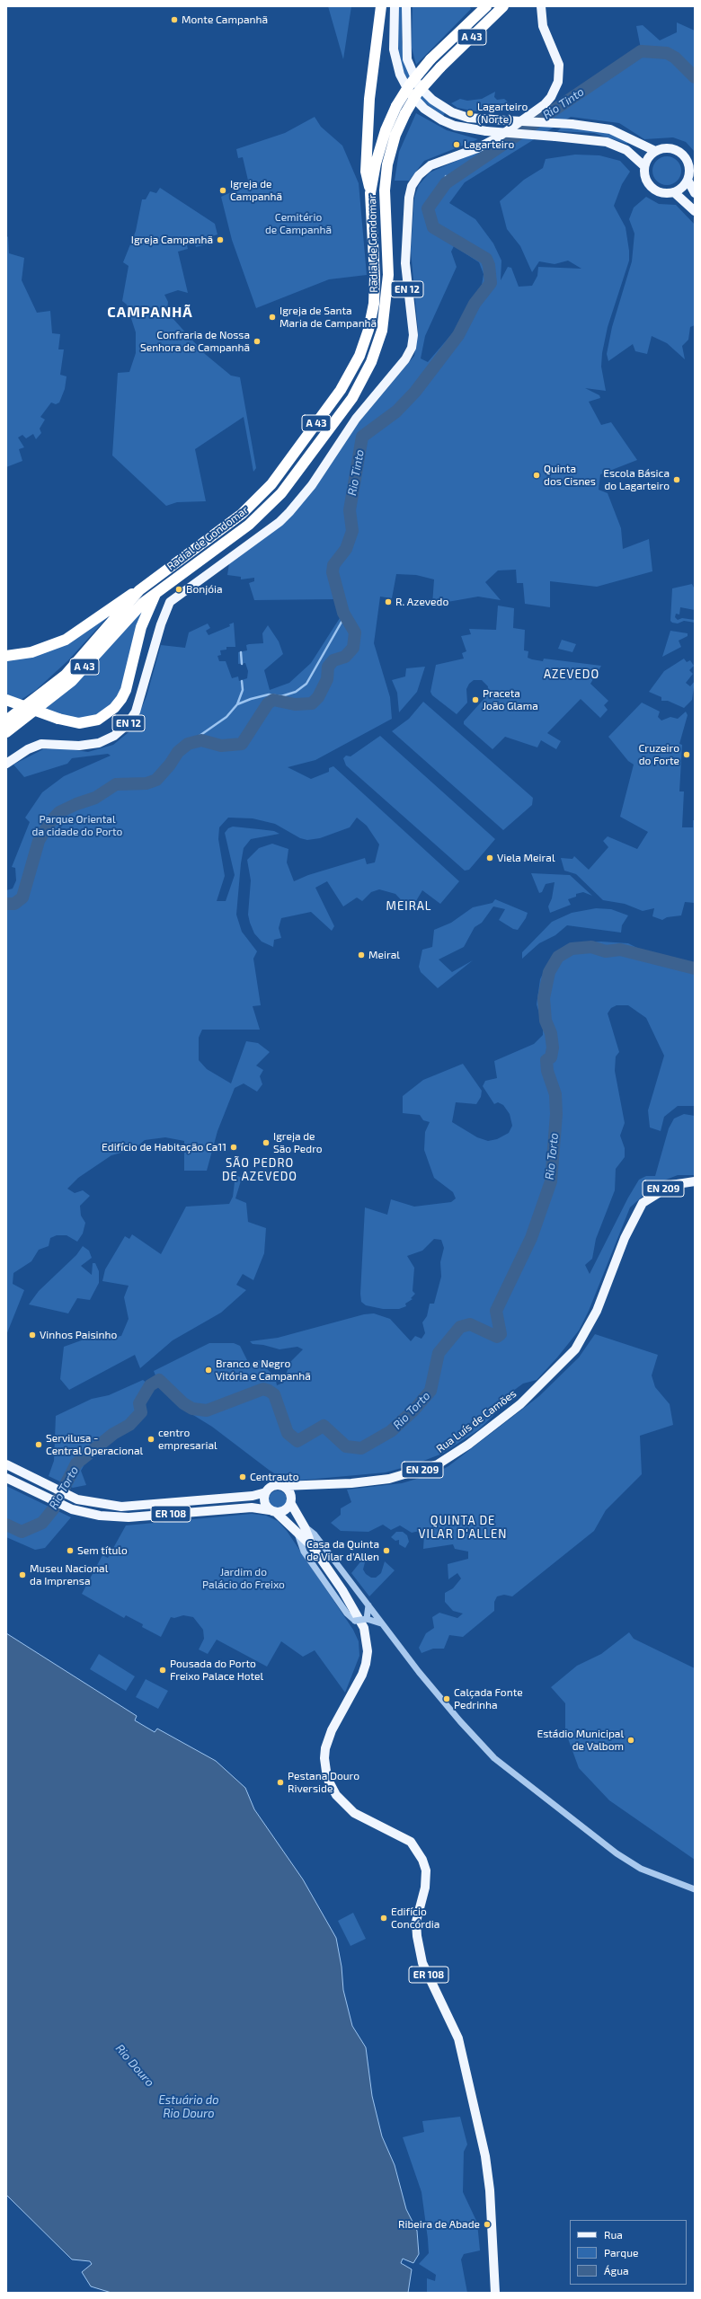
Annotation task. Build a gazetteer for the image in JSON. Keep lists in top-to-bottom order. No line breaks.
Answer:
{"streets":{"highway":["A 43","Radial de Gondomar"],"main road":["EN 12","EN 209","Rua Luís de Camões","ER 108"]},"crossings":[["Rua Luís de Camões","ER 108"]],"districts":["CAMPANHÃ","AZEVEDO","MEIRAL","SÃO PEDRO DE AZEVEDO","QUINTA DE VILAR D'ALLEN"],"water":["Rio Tinto","Rio Torto","Rio Douro","Estuário do Rio Douro"],"parks":["Cemitério de Campanhã","Parque Oriental da cidade do Porto","Jardim do Palácio do Freixo"],"places":["Monte Campanhã","Lagarteiro (Norte)","Lagarteiro","Igreja de Campanhã","Igreja Campanhã","Igreja de Santa Maria de Campanhã","Confraria de Nossa Senhora de Campanhã","Quinta dos Cisnes","Escola Básica do Lagarteiro","Bonjóia","R. Azevedo","Praceta João Glama","Cruzeiro do Forte","Viela Meiral","Meiral","Igreja de São Pedro","Edifício de Habitação Ca11","Vinhos Paisinho","Branco e Negro Vitória e Campanhã","centro empresarial","Servilusa - Central Operacional","Centrauto","Sem título","Casa da Quinta de Vilar d'Allen","Museu Nacional da Imprensa","Pousada do Porto Freixo Palace Hotel","Calçada Fonte Pedrinha","Estádio Municipal de Valbom","Pestana Douro Riverside","Edifício Concórdia","Ribeira de Abade"],"legend":["Rua","Parque","Água"]}
